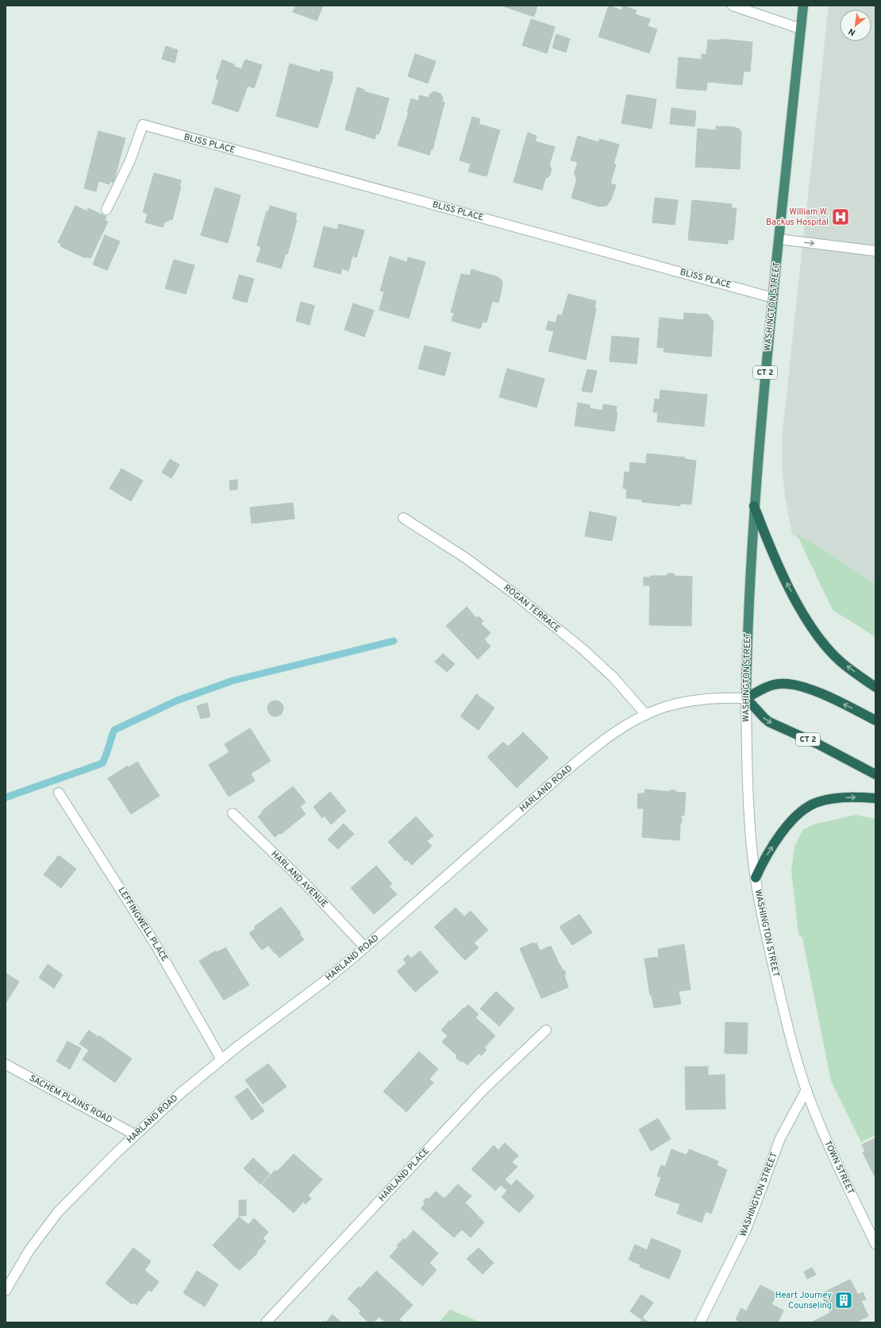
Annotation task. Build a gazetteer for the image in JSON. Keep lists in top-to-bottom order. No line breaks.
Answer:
{"streets":{"highway":["WASHINGTON STREET","CT 2"],"street":["BLISS PLACE","ROGAN TERRACE","HARLAND ROAD","HARLAND AVENUE","LEFFINGWELL PLACE","SACHEM PLAINS ROAD","TOWN STREET","HARLAND PLACE"]},"crossings":[["BLISS PLACE","WASHINGTON STREET"],["WASHINGTON STREET","CT 2"],["WASHINGTON STREET","HARLAND ROAD"],["WASHINGTON STREET","TOWN STREET"],["CT 2","HARLAND ROAD"],["ROGAN TERRACE","HARLAND ROAD"],["HARLAND ROAD","HARLAND AVENUE"],["HARLAND ROAD","LEFFINGWELL PLACE"],["HARLAND ROAD","SACHEM PLAINS ROAD"]],"places":{"hospital":["William W. Backus Hospital"],"building":["Heart Journey Counseling"]},"north":"bottom left"}
